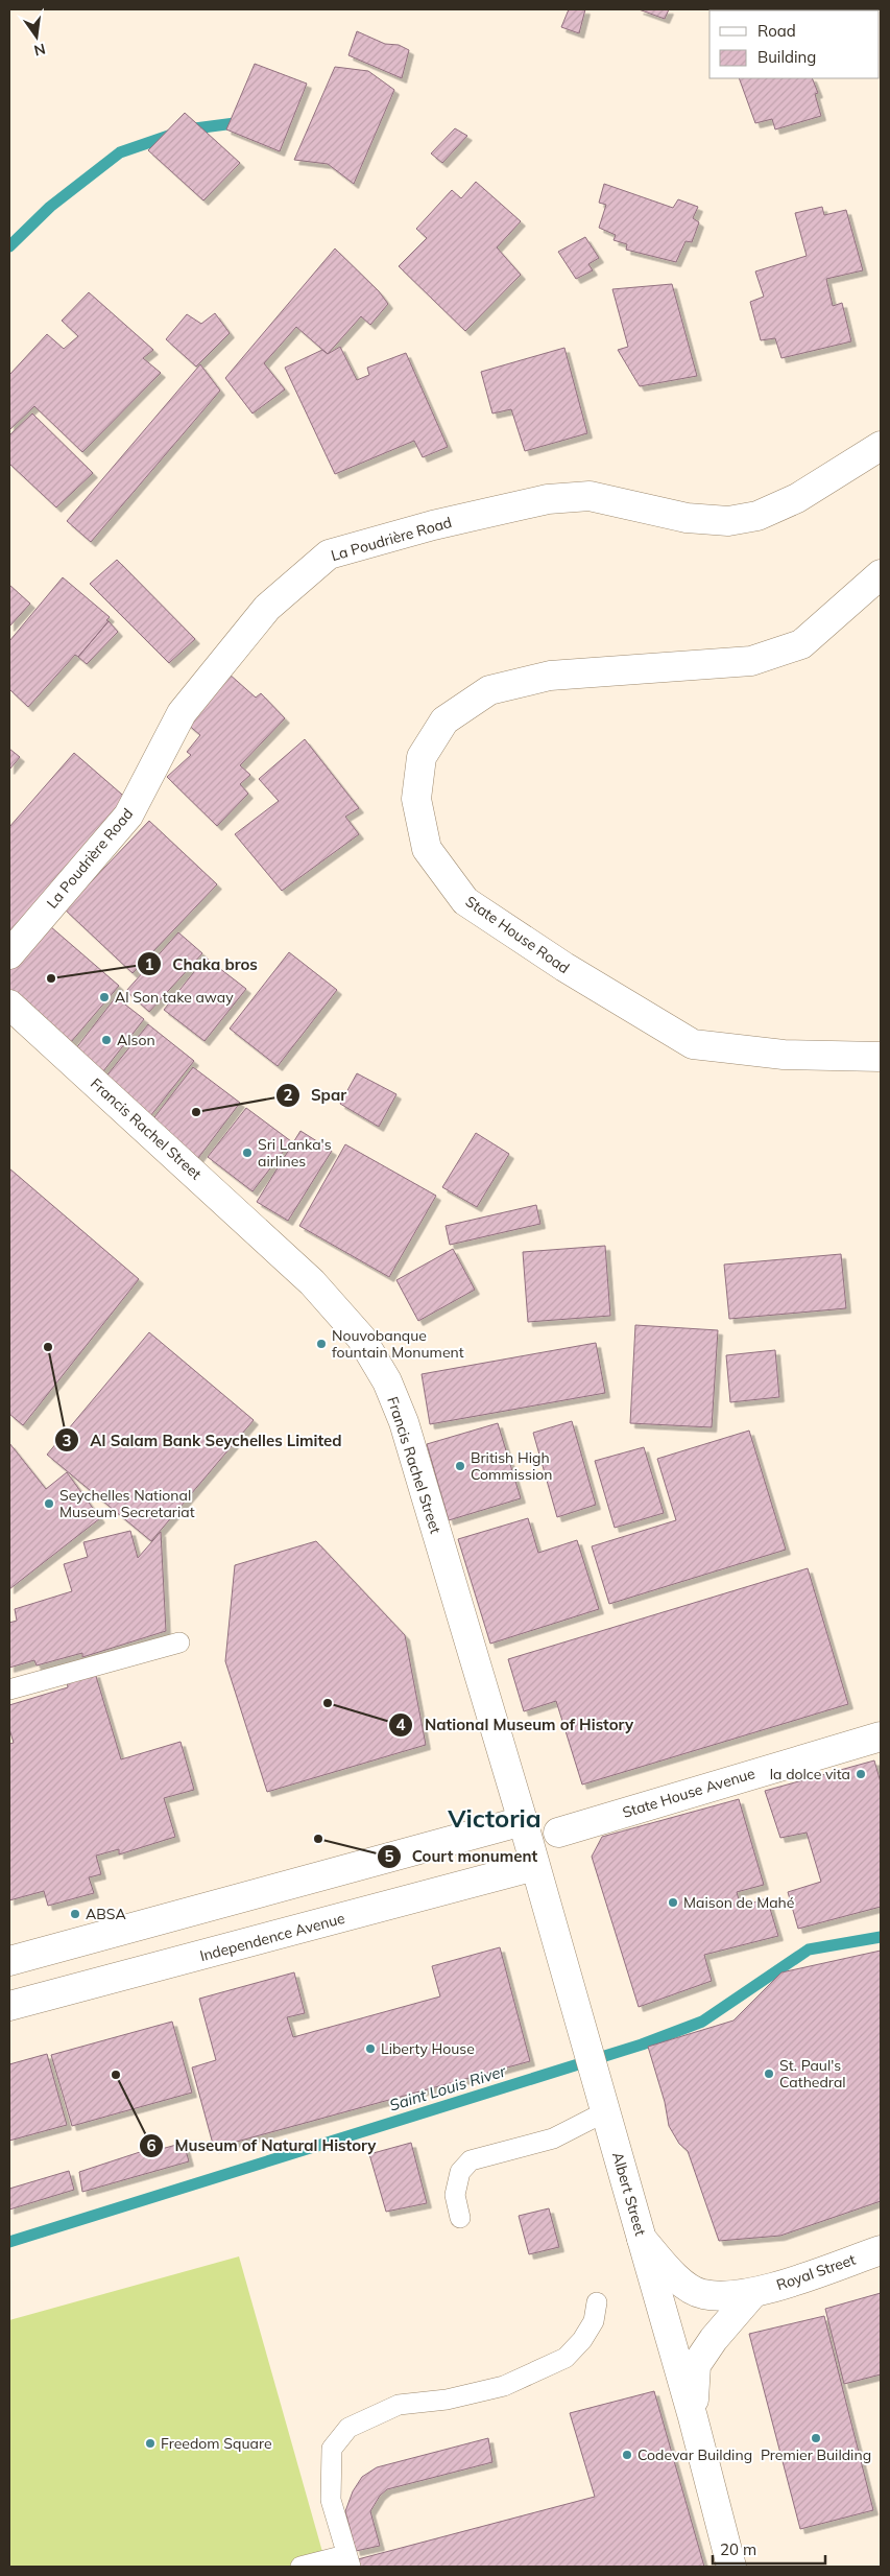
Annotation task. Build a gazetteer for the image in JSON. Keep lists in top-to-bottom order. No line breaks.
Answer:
{"streets":{"main road":["La Poudrière Road","State House Road","Francis Rachel Street","State House Avenue","Independence Avenue","Albert Street","Royal Street"]},"crossings":[["Francis Rachel Street","Albert Street"],["Independence Avenue","Albert Street"],["Albert Street","Royal Street"]],"districts":["Victoria"],"water":["Saint Louis River"],"places":["Chaka bros","Al Son take away","Alson","Spar","Sri Lanka's airlines","Nouvobanque fountain Monument","Al Salam Bank Seychelles Limited","British High Commission","Seychelles National Museum Secretariat","National Museum of History","la dolce vita","Court monument","Maison de Mahé","ABSA","Liberty House","St. Paul's Cathedral","Museum of Natural History","Premier Building","Freedom Square","Codevar Building"],"legend":["Road","Building"],"scale_bar":"20 m","north":"bottom"}
